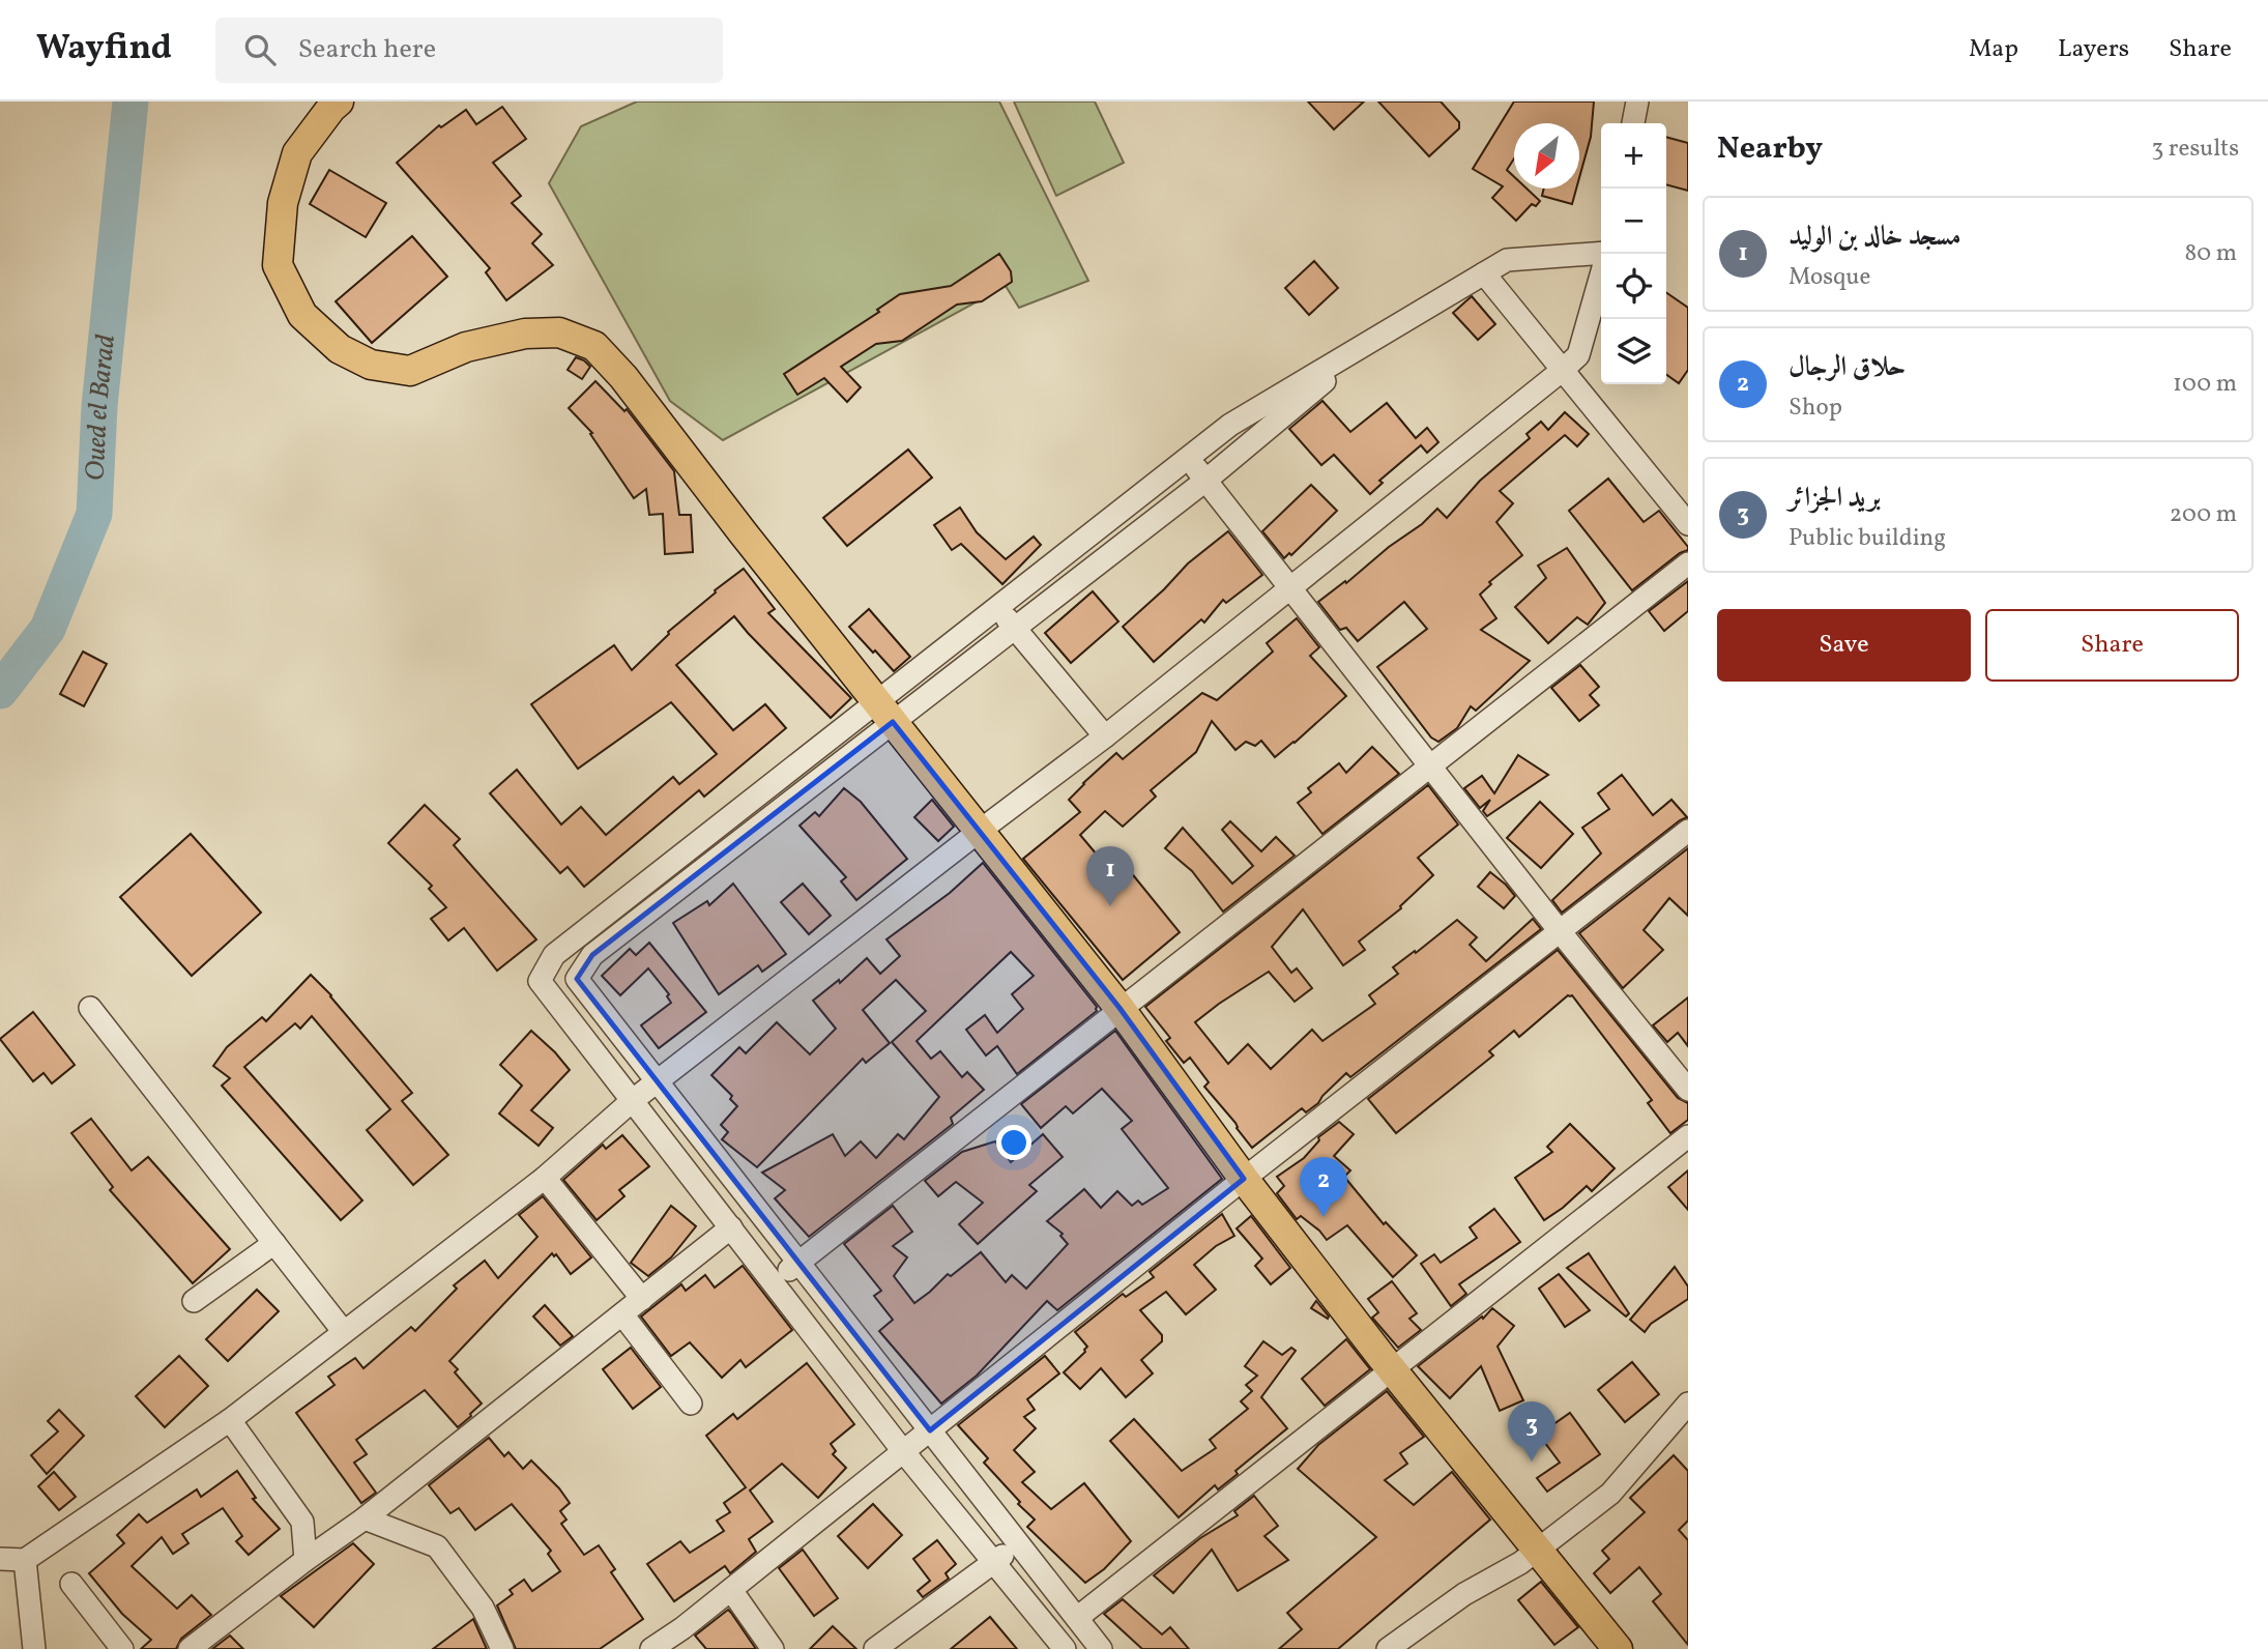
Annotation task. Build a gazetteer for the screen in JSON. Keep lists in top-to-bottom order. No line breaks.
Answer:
{"water":["Oued el Barad"],"north":"bottom left","page":{"header":"Wayfind","search":"Search here","nav":["Map","Layers","Share"],"heading":["Nearby","3 results"],"map_buttons":["+","−"],"list":[{"mark":"1","name":"مسجد خالد بن الوليد","note":"Mosque","value":"80 m"},{"mark":"2","name":"حلاق الرجال","note":"Shop","value":"100 m"},{"mark":"3","name":"بريد الجزائر","note":"Public building","value":"200 m"}],"buttons":["Save","Share"],"pins":["1","2","3"]}}
